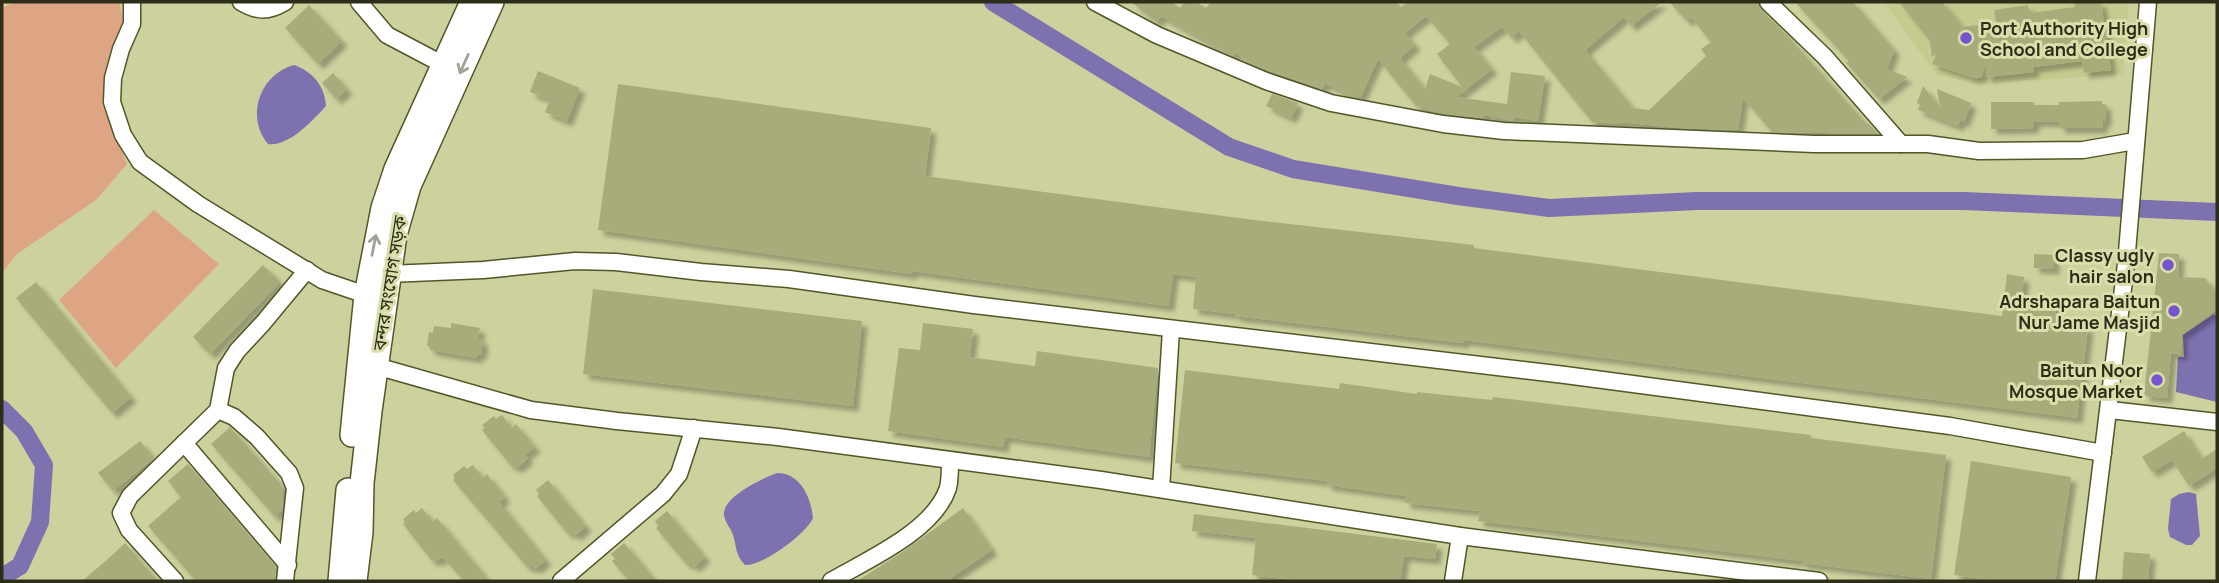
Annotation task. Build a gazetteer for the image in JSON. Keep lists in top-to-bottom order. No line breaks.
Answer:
{"streets":{"highway":["বন্দর সংযোগ সড়ক"]},"places":["Port Authority High School and College","Classy ugly hair salon","Adrshapara Baitun Nur Jame Masjid","Baitun Noor Mosque Market"]}
